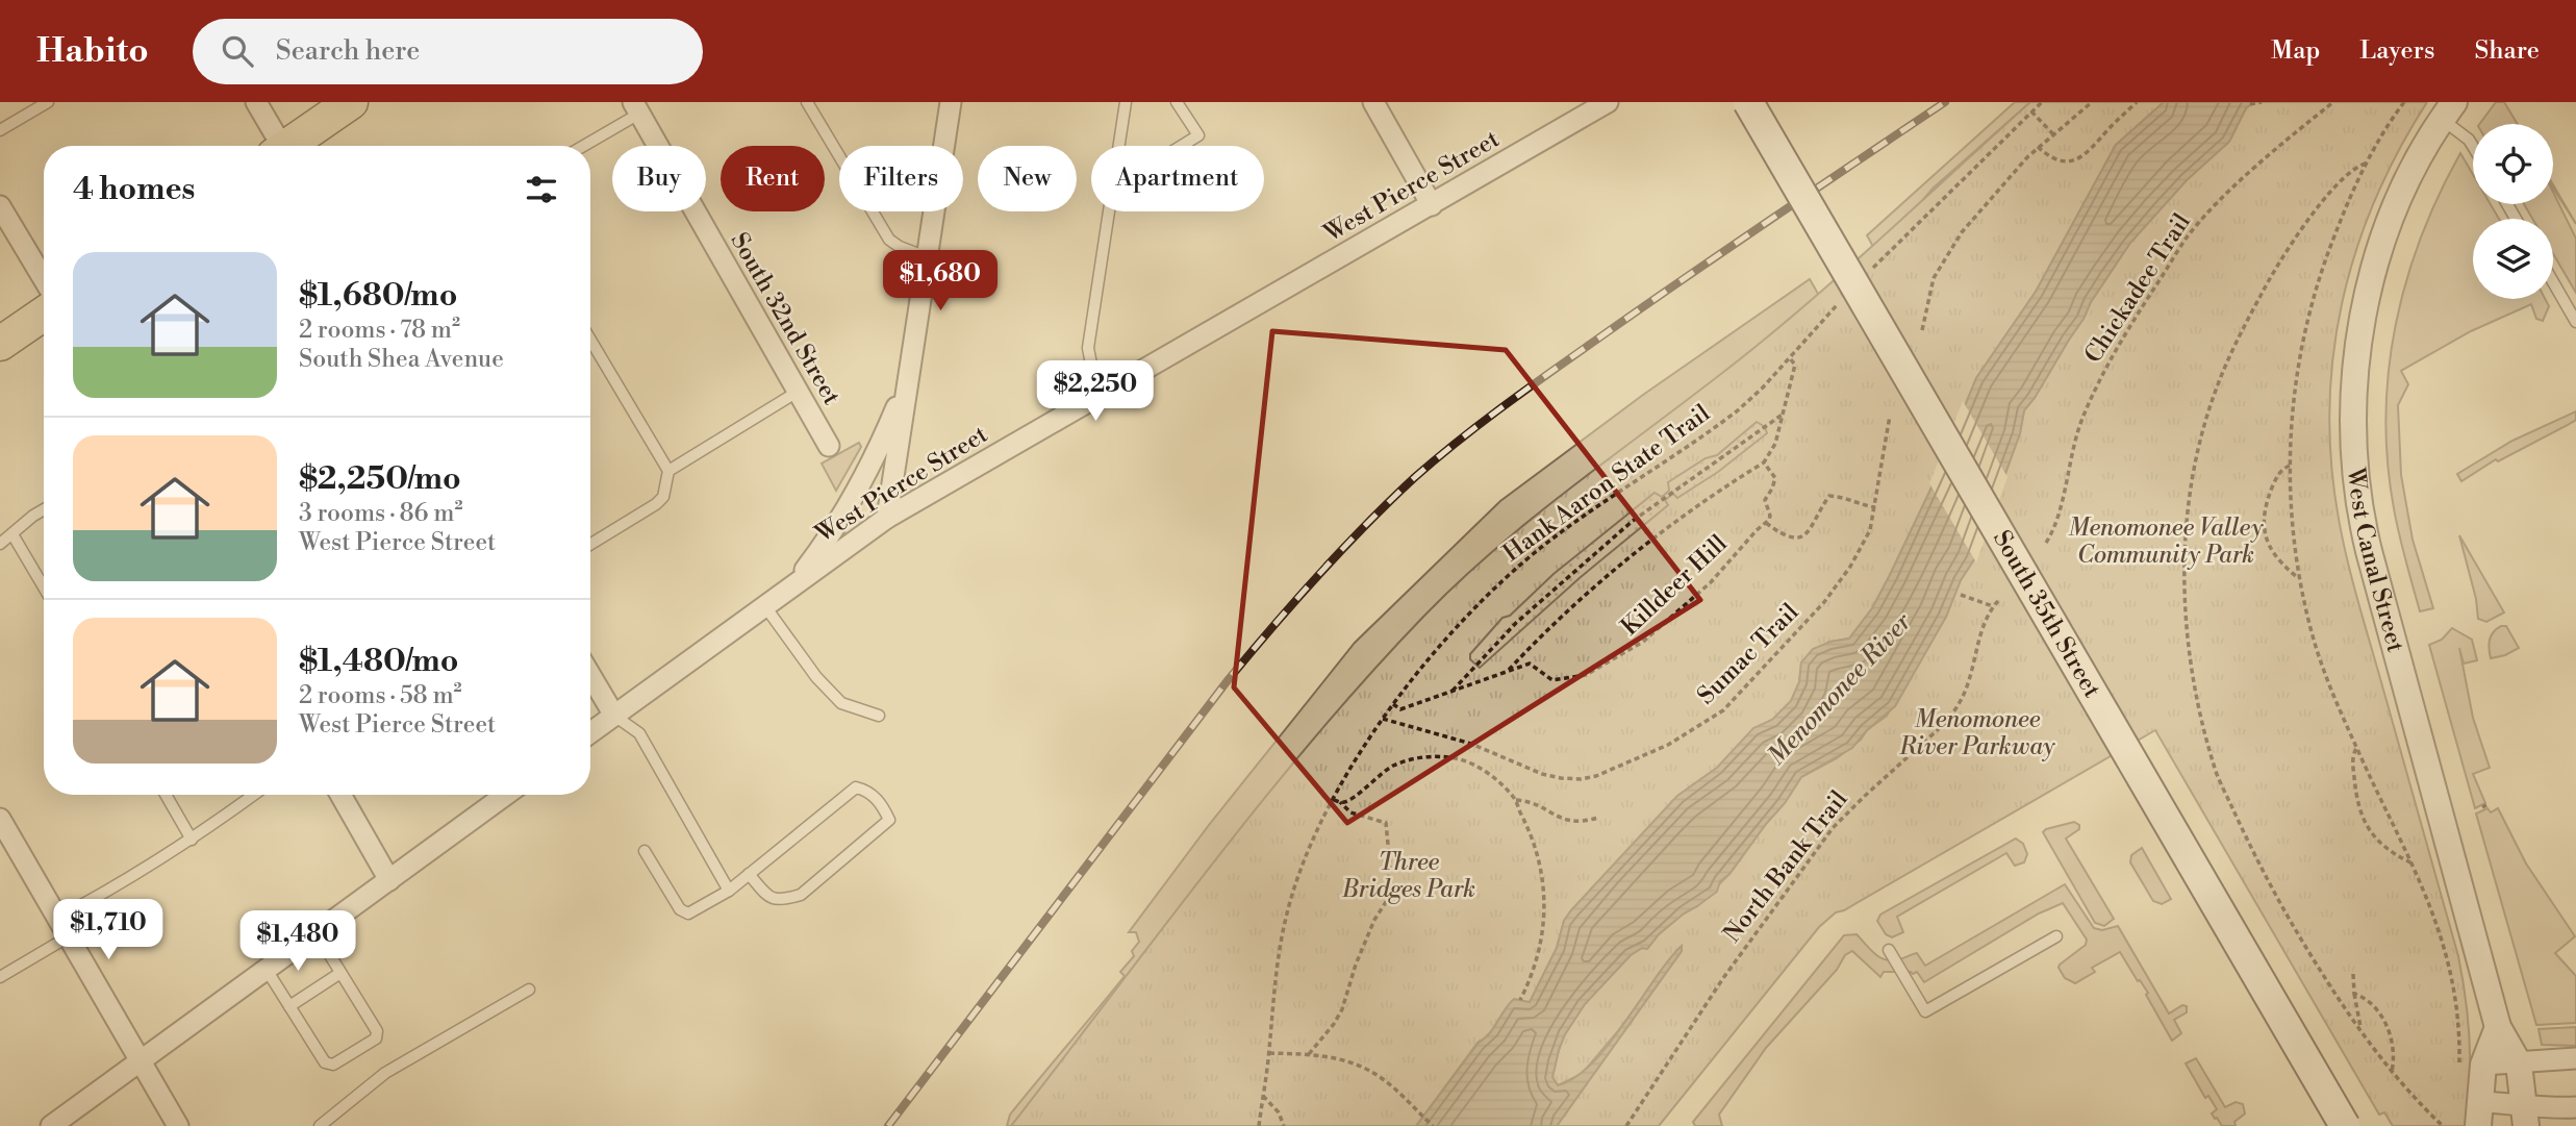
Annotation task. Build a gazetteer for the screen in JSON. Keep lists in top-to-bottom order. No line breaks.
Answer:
{"streets":{"main road":["South 35th Street"],"street":["West Pierce Street","South 32nd Street","West Canal Street"],"path":["Chickadee Trail","Hank Aaron State Trail","Killdeer Hill","Sumac Trail","North Bank Trail"]},"crossings":[["Hank Aaron State Trail","Killdeer Hill"],["Hank Aaron State Trail","Sumac Trail"]],"water":["Menomonee River"],"parks":["Menomonee Valley Community Park","Menomonee River Parkway","Three Bridges Park"],"page":{"header":"Habito","search":"Search here","nav":["Map","Layers","Share"],"chip":["Buy","Rent","Filters","New","Apartment"],"heading":"4 homes","list":[{"name":"$1,680/mo","note":"2 rooms · 78 m² · South Shea Avenue"},{"name":"$2,250/mo","note":"3 rooms · 86 m² · West Pierce Street"},{"name":"$1,480/mo","note":"2 rooms · 58 m² · West Pierce Street"}],"price":["$1,680","$2,250","$1,710","$1,480"]}}
